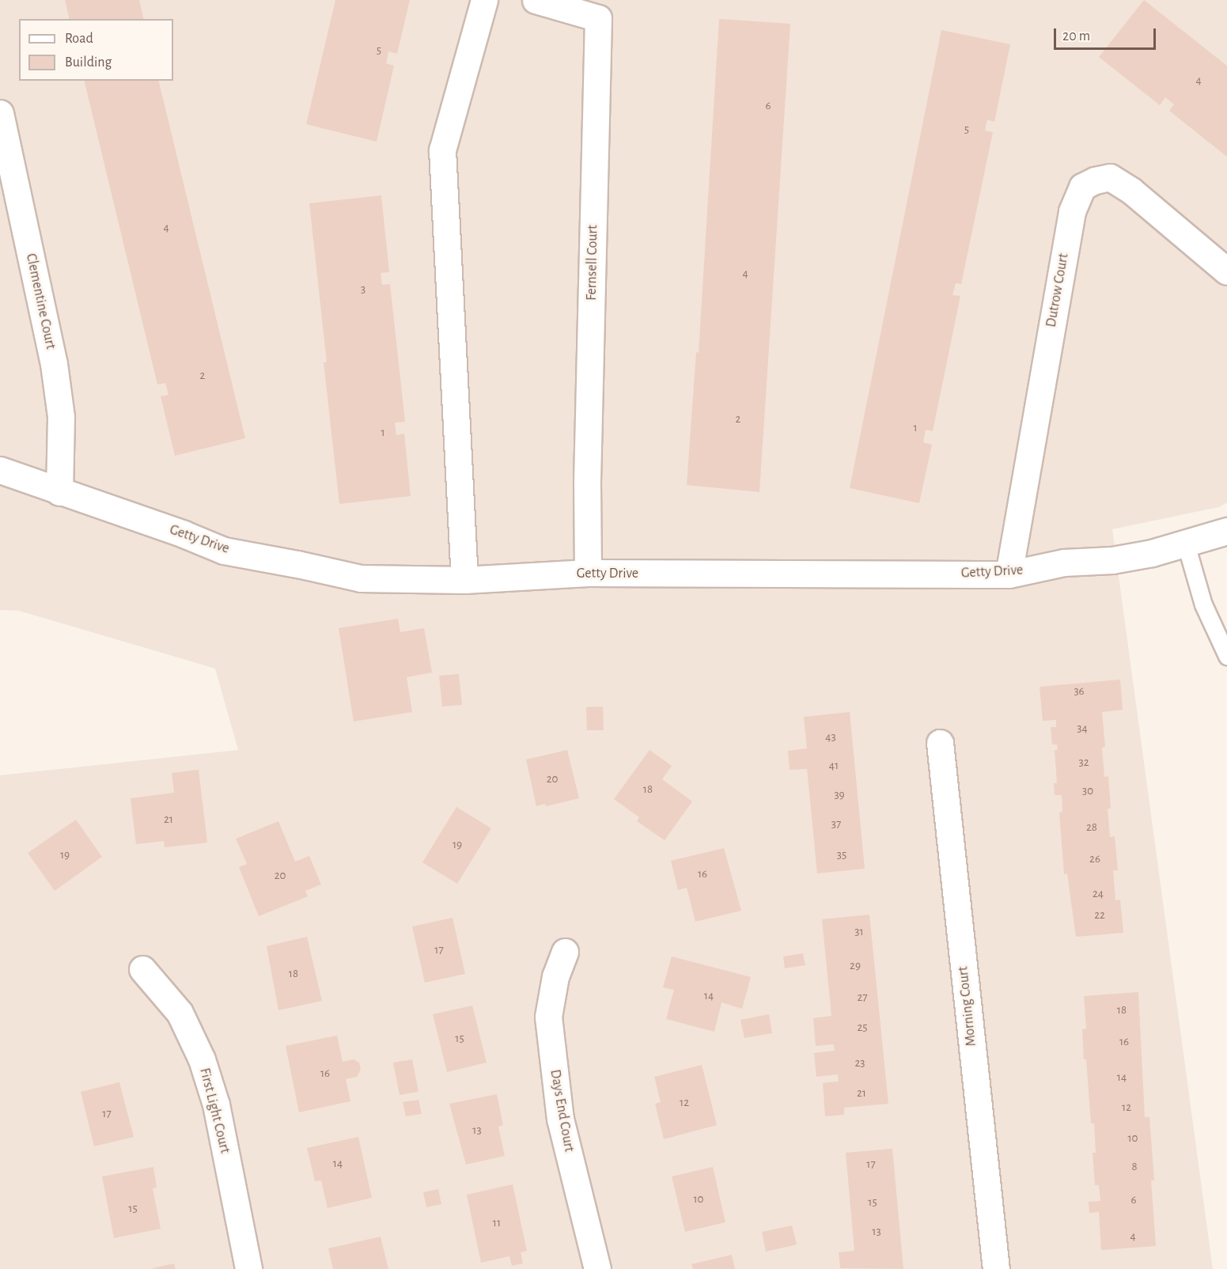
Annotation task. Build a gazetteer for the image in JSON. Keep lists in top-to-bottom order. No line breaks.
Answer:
{"streets":{"street":["Fernsell Court","Dutrow Court","Clementine Court","Getty Drive","Morning Court","First Light Court","Days End Court"]},"crossings":[["Fernsell Court","Getty Drive"],["Dutrow Court","Getty Drive"],["Clementine Court","Getty Drive"]],"house_numbers":["5","4","6","5","4","4","3","2","2","1","1","36","34","43","32","41","20","18","30","39","21","37","28","19","19","35","26","16","20","24","22","31","17","29","18","14","27","18","25","15","16","23","16","14","21","12","12","17","13","10","14","17","8","10","6","15","15","11","13","4"],"legend":["Road","Building"],"scale_bar":"20 m"}
